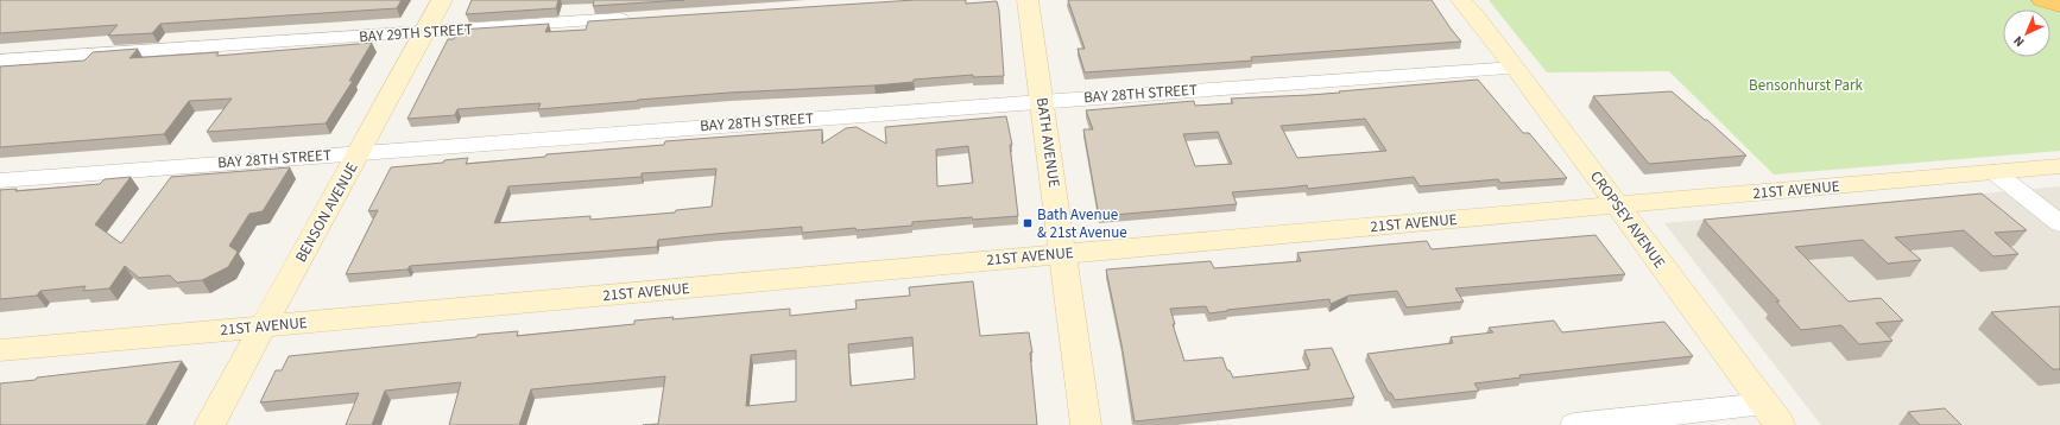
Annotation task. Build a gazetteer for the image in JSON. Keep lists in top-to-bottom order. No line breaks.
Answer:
{"streets":{"street":["BAY 29TH STREET","BAY 28TH STREET","BATH AVENUE","21ST AVENUE","BENSON AVENUE","CROPSEY AVENUE"]},"crossings":[["BAY 29TH STREET","BENSON AVENUE"],["BAY 28TH STREET","BATH AVENUE"],["BAY 28TH STREET","BENSON AVENUE"],["BAY 28TH STREET","CROPSEY AVENUE"],["BATH AVENUE","21ST AVENUE"],["21ST AVENUE","BENSON AVENUE"],["21ST AVENUE","CROPSEY AVENUE"]],"parks":["Bensonhurst Park"],"places":{"transit":["Bath Avenue & 21st Avenue"]},"north":"bottom left"}
